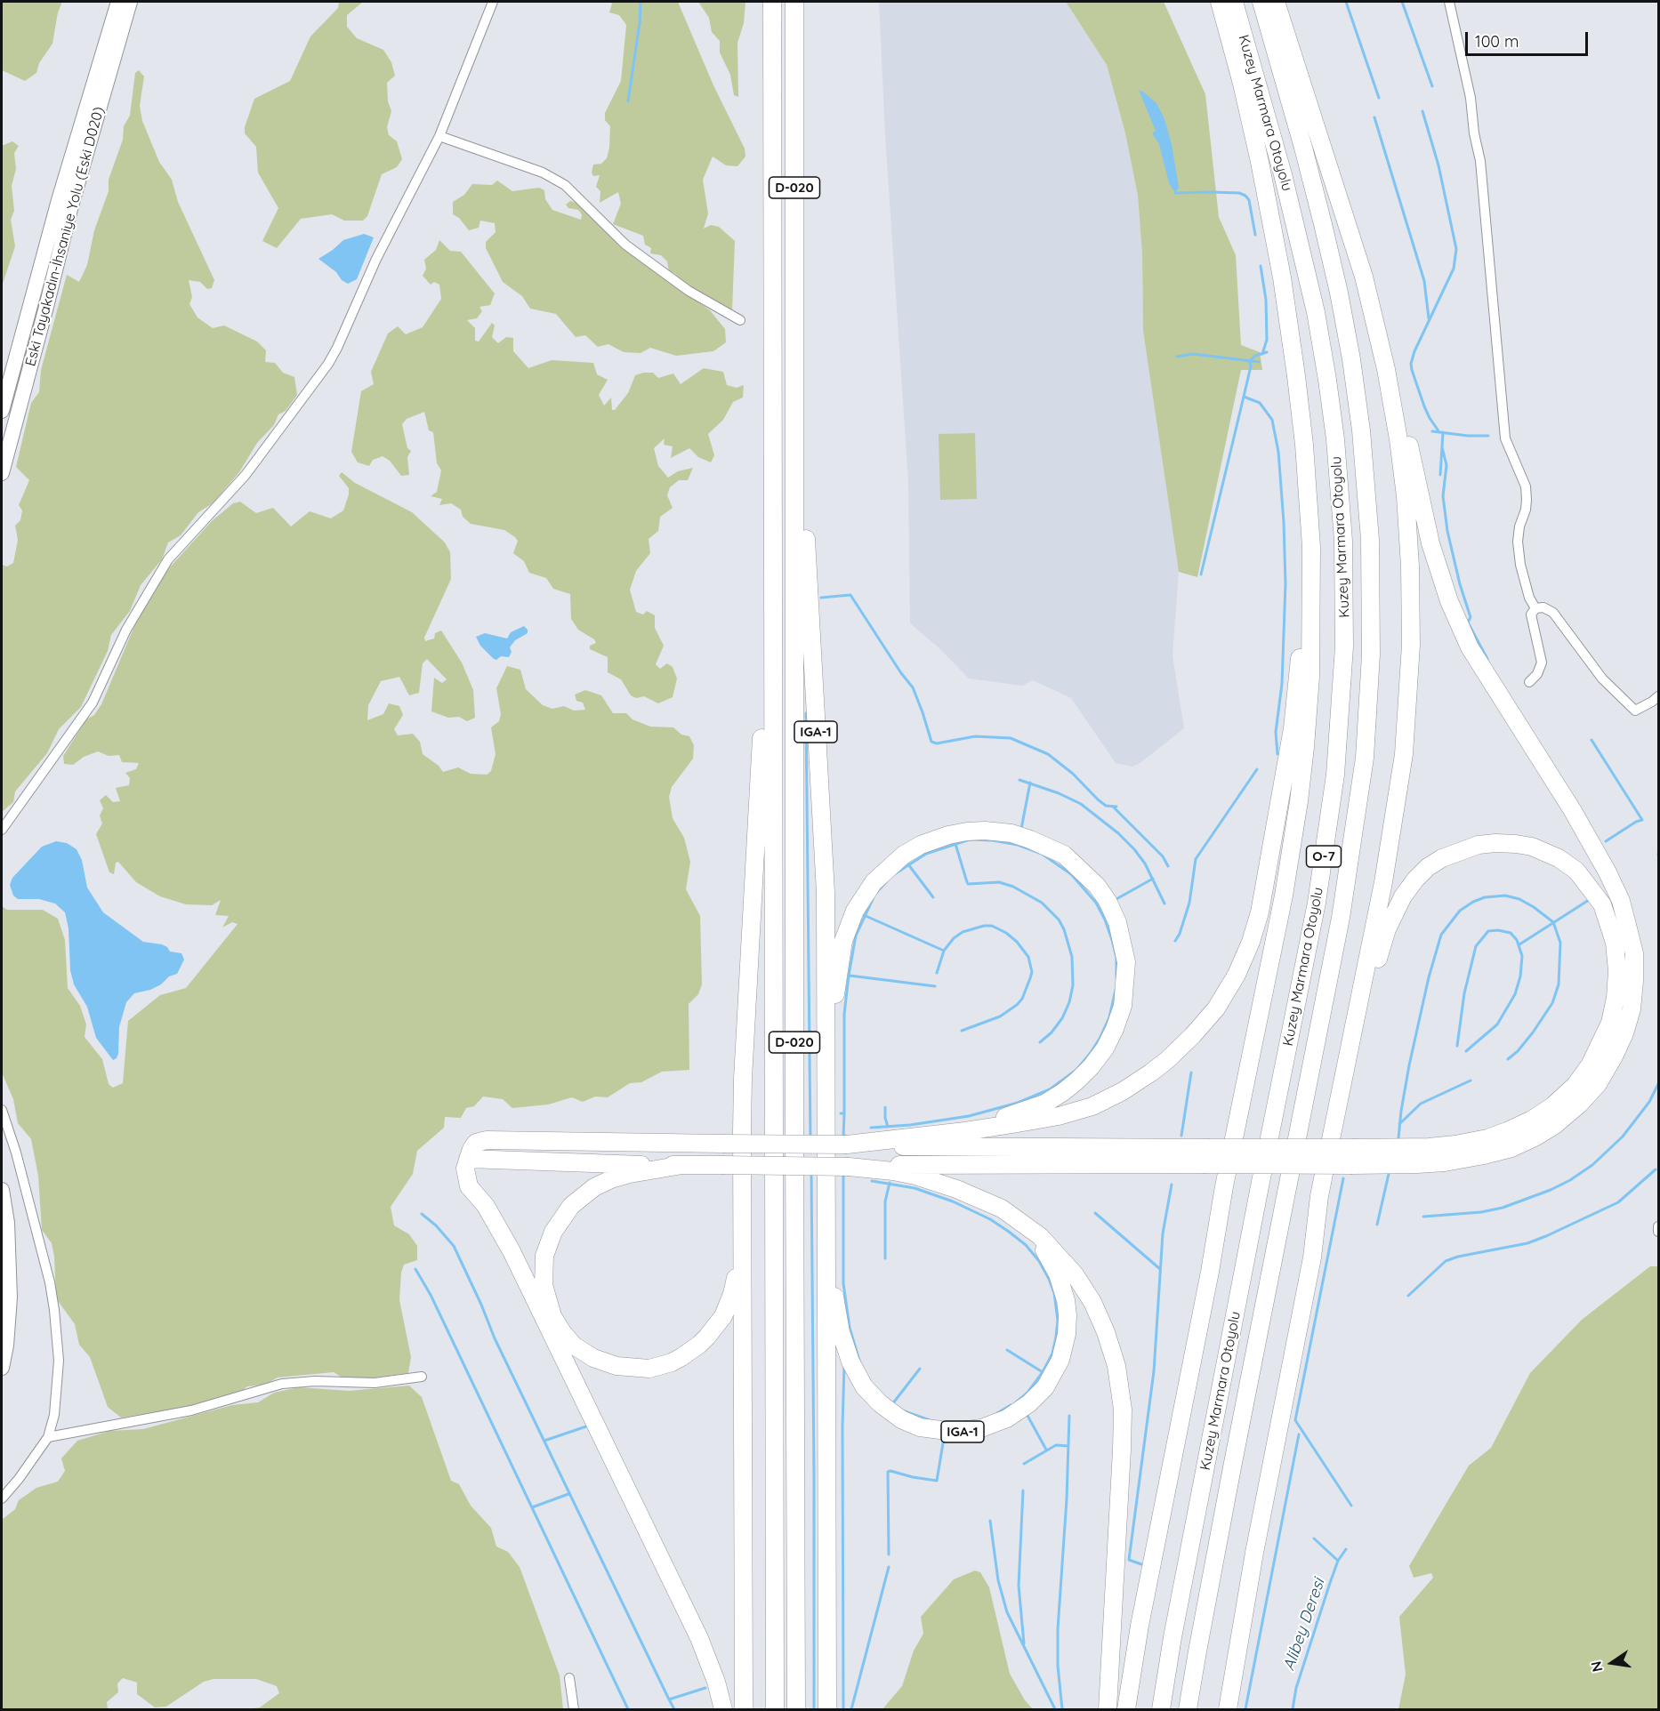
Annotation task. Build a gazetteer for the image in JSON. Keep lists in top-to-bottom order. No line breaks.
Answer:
{"streets":{"highway":["Kuzey Marmara Otoyolu","D-020","IGA-1","O-7"],"main road":["Eski Tayakadın-İhsaniye Yolu (Eski D020)"]},"crossings":[["D-020","IGA-1"]],"water":["Alibey Deresi"],"scale_bar":"100 m","north":"left"}
